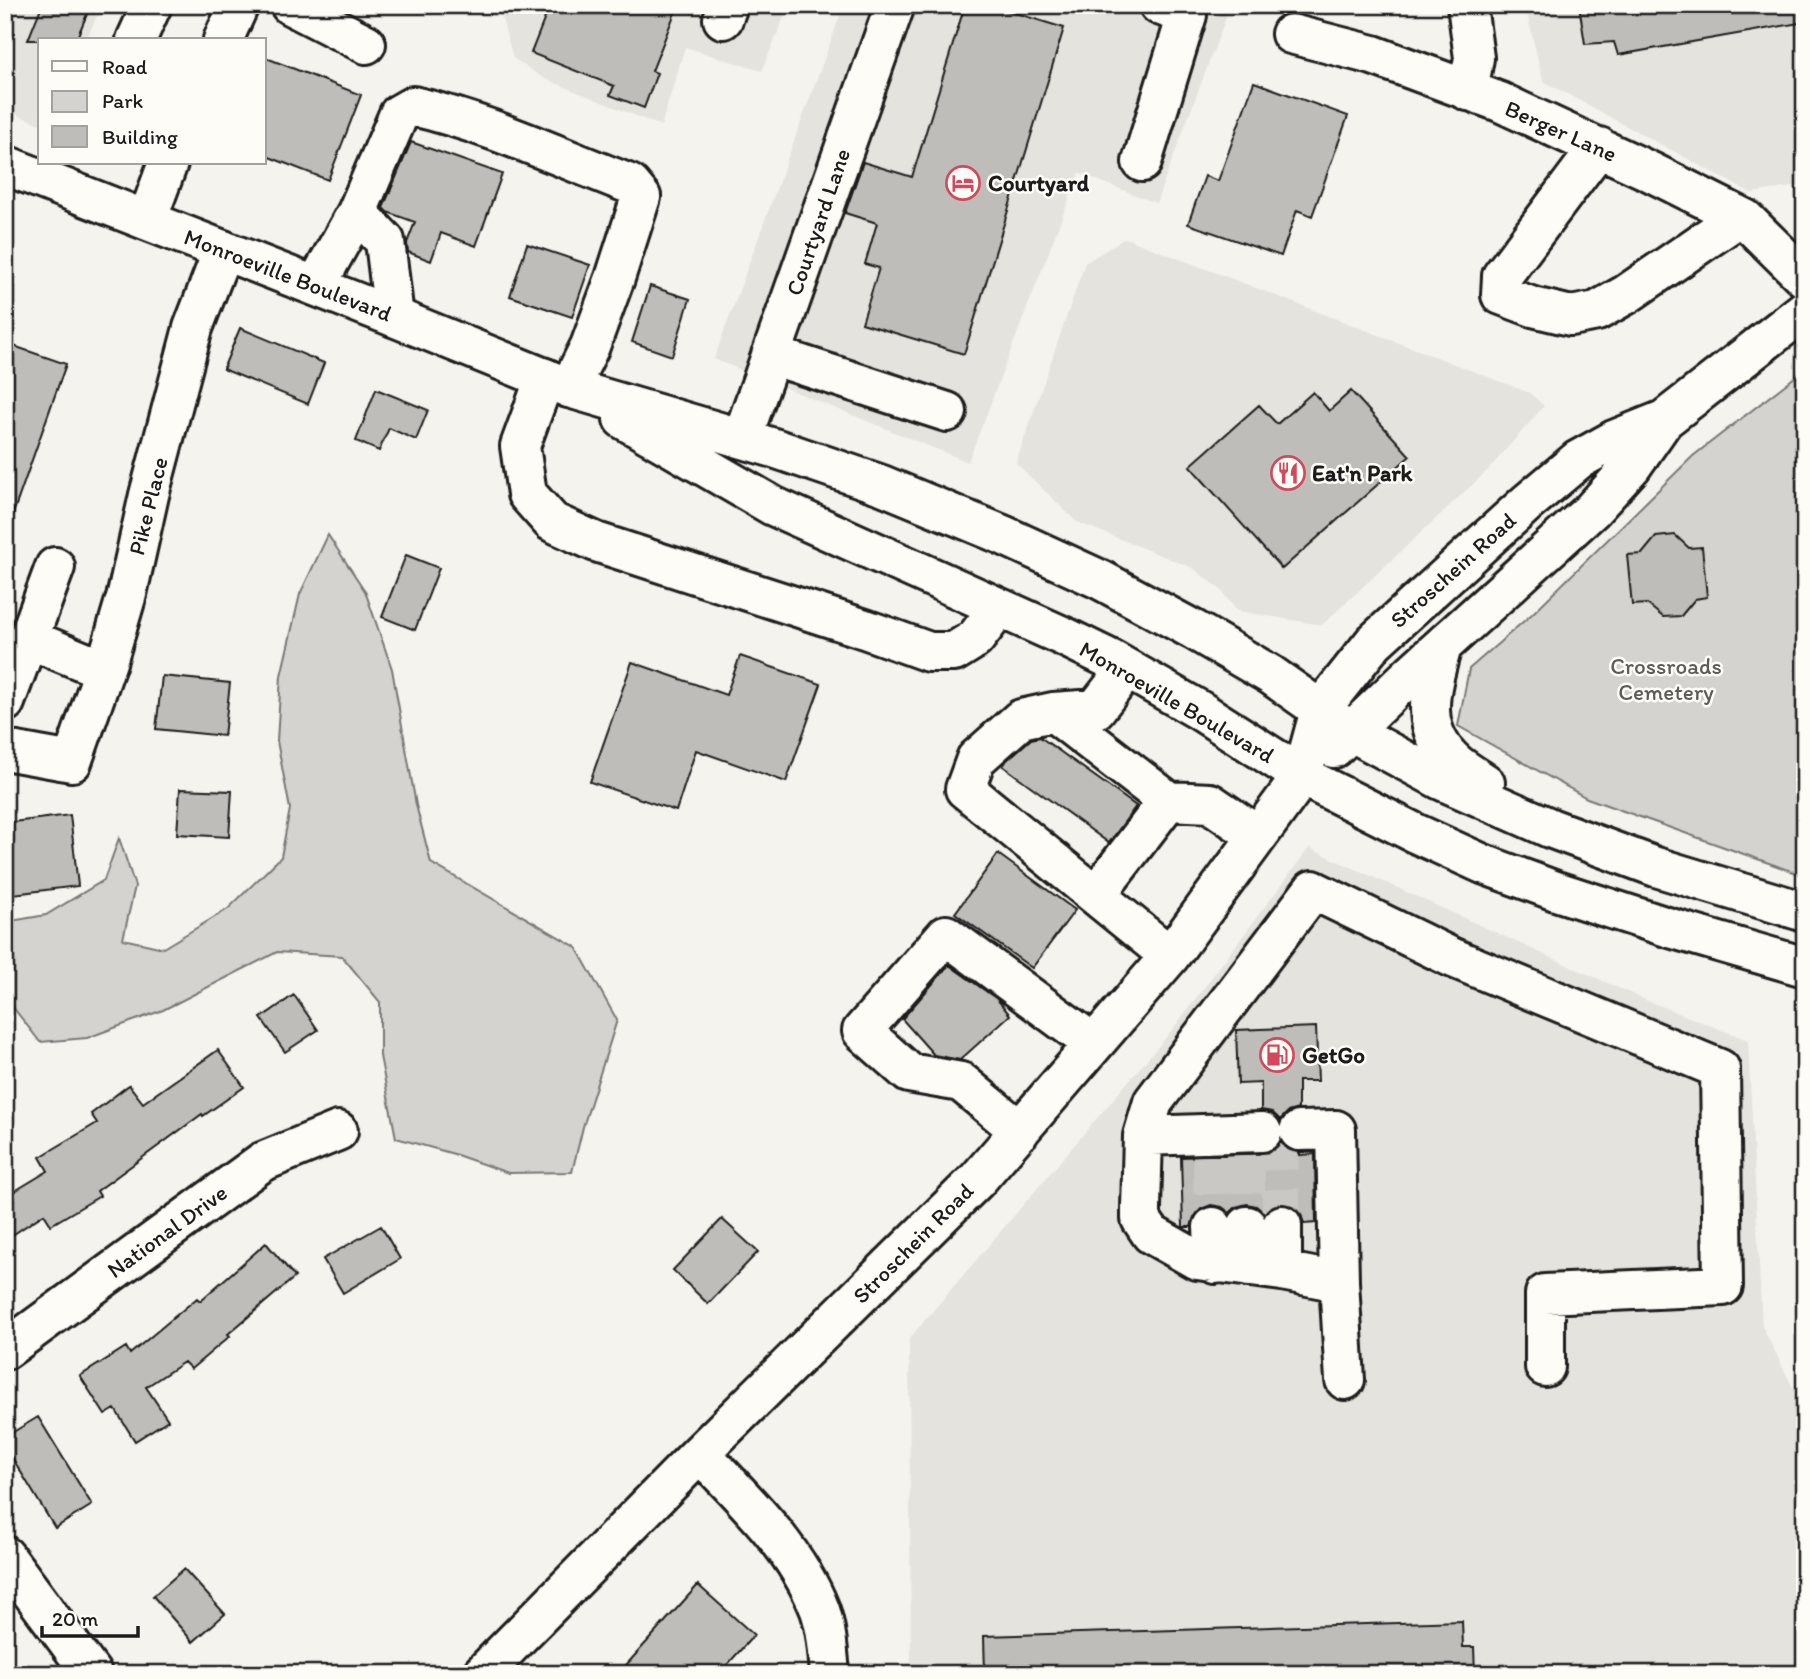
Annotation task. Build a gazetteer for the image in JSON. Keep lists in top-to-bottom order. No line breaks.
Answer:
{"streets":{"main road":["Berger Lane","Courtyard Lane","Monroeville Boulevard","Pike Place","Stroschein Road","National Drive"]},"crossings":[["Courtyard Lane","Monroeville Boulevard"],["Monroeville Boulevard","Pike Place"],["Monroeville Boulevard","Stroschein Road"]],"parks":["Crossroads Cemetery"],"places":{"hotel":["Courtyard"],"restaurant":["Eat'n Park"],"fuel station":["GetGo"]},"legend":["Road","Park","Building"],"scale_bar":"20 m"}
